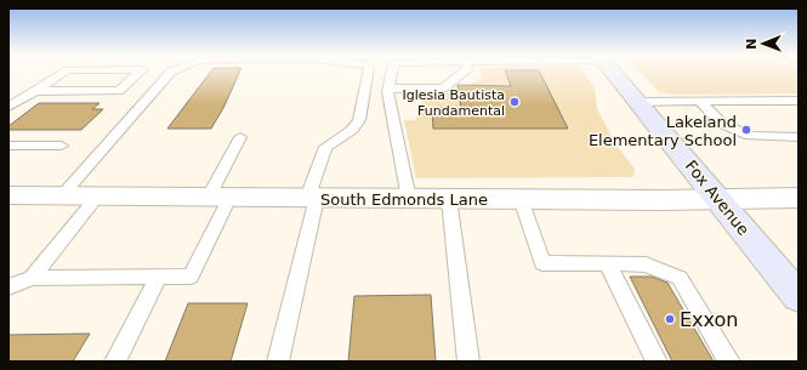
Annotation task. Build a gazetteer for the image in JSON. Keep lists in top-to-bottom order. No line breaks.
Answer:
{"streets":{"main road":["Fox Avenue"],"street":["South Edmonds Lane"]},"crossings":[["Fox Avenue","South Edmonds Lane"]],"places":["Iglesia Bautista Fundamental","Lakeland Elementary School","Exxon"],"north":"left"}
